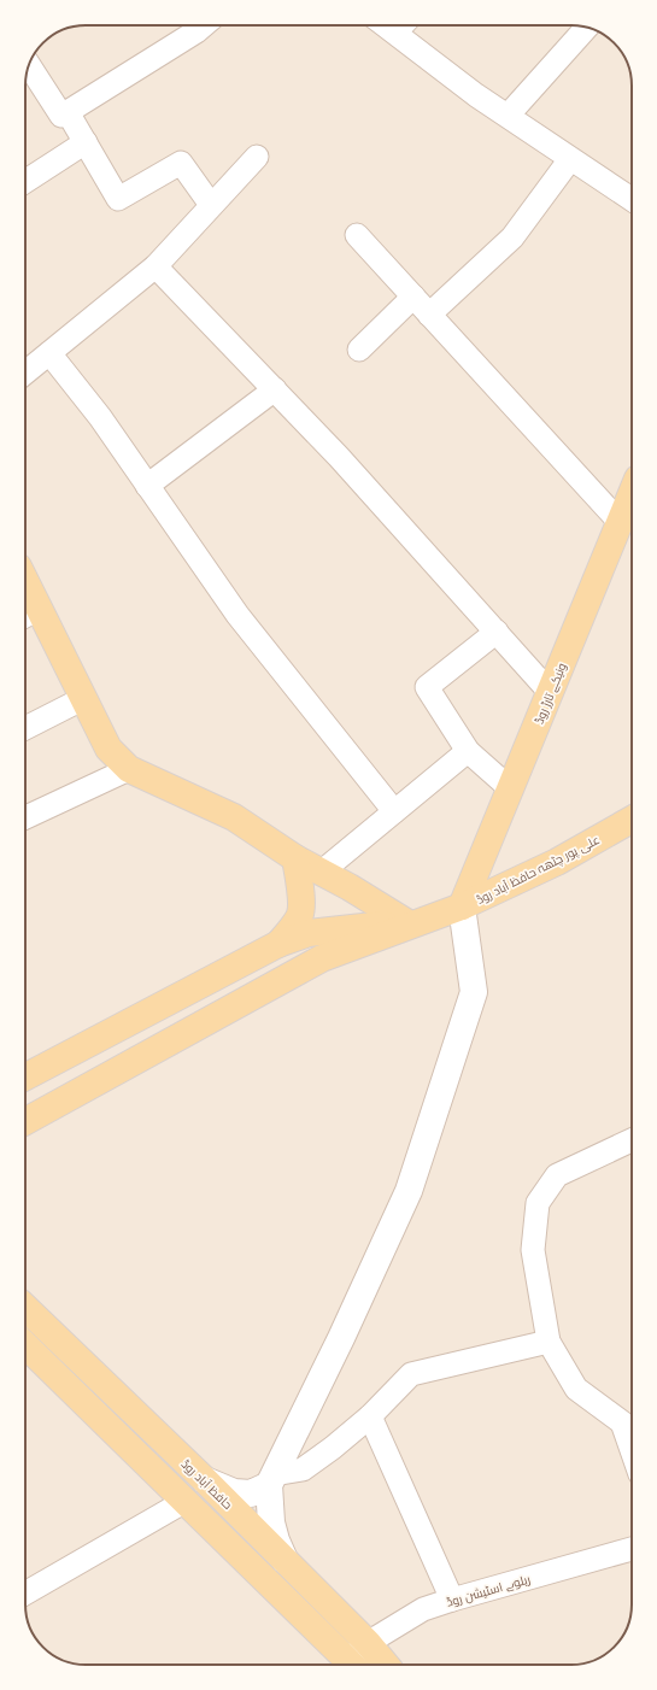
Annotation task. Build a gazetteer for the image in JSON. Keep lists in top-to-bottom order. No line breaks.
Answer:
{"streets":{"main road":["ونیکے تارڑ روڈ","علی پور چٹھہ حافظ آباد روڈ","حافظ آباد روڈ"],"street":["ریلوے اسٹیشن روڈ"]},"crossings":[["ونیکے تارڑ روڈ","علی پور چٹھہ حافظ آباد روڈ"],["حافظ آباد روڈ","ریلوے اسٹیشن روڈ"]]}
